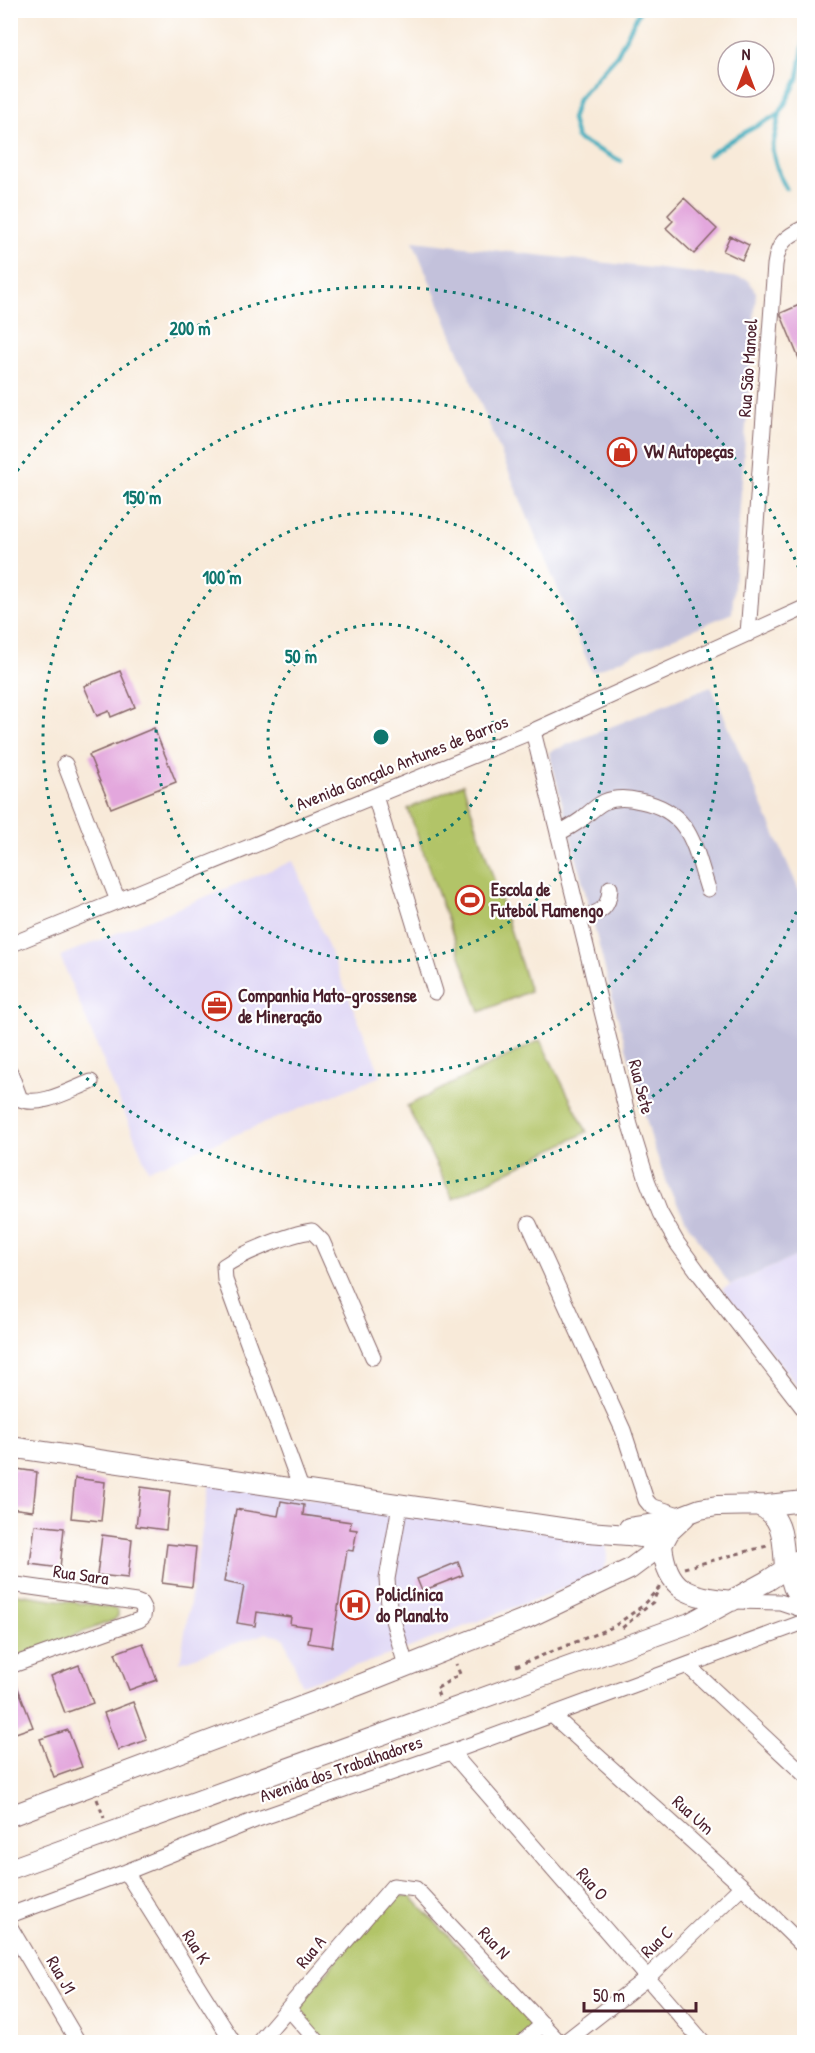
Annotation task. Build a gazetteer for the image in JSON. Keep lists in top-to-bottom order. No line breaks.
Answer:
{"streets":{"street":["Rua São Manoel","Avenida Gonçalo Antunes de Barros","Rua Sete","Rua Sara","Avenida dos Trabalhadores","Rua Um","Rua O","Rua C","Rua N","Rua K","Rua A","Rua J1"]},"crossings":[["Rua São Manoel","Avenida Gonçalo Antunes de Barros"],["Avenida Gonçalo Antunes de Barros","Rua Sete"],["Avenida dos Trabalhadores","Rua Um"],["Avenida dos Trabalhadores","Rua O"],["Avenida dos Trabalhadores","Rua K"],["Rua Um","Rua C"],["Rua O","Rua C"],["Rua N","Rua A"]],"places":{"shop":["VW Autopeças"],"sports":["Escola de Futebol Flamengo"],"office":["Companhia Mato-grossense de Mineração"],"hospital":["Policlínica do Planalto"]},"scale_bar":"50 m","north":"top","rings":["200 m","150 m","100 m","50 m"]}
